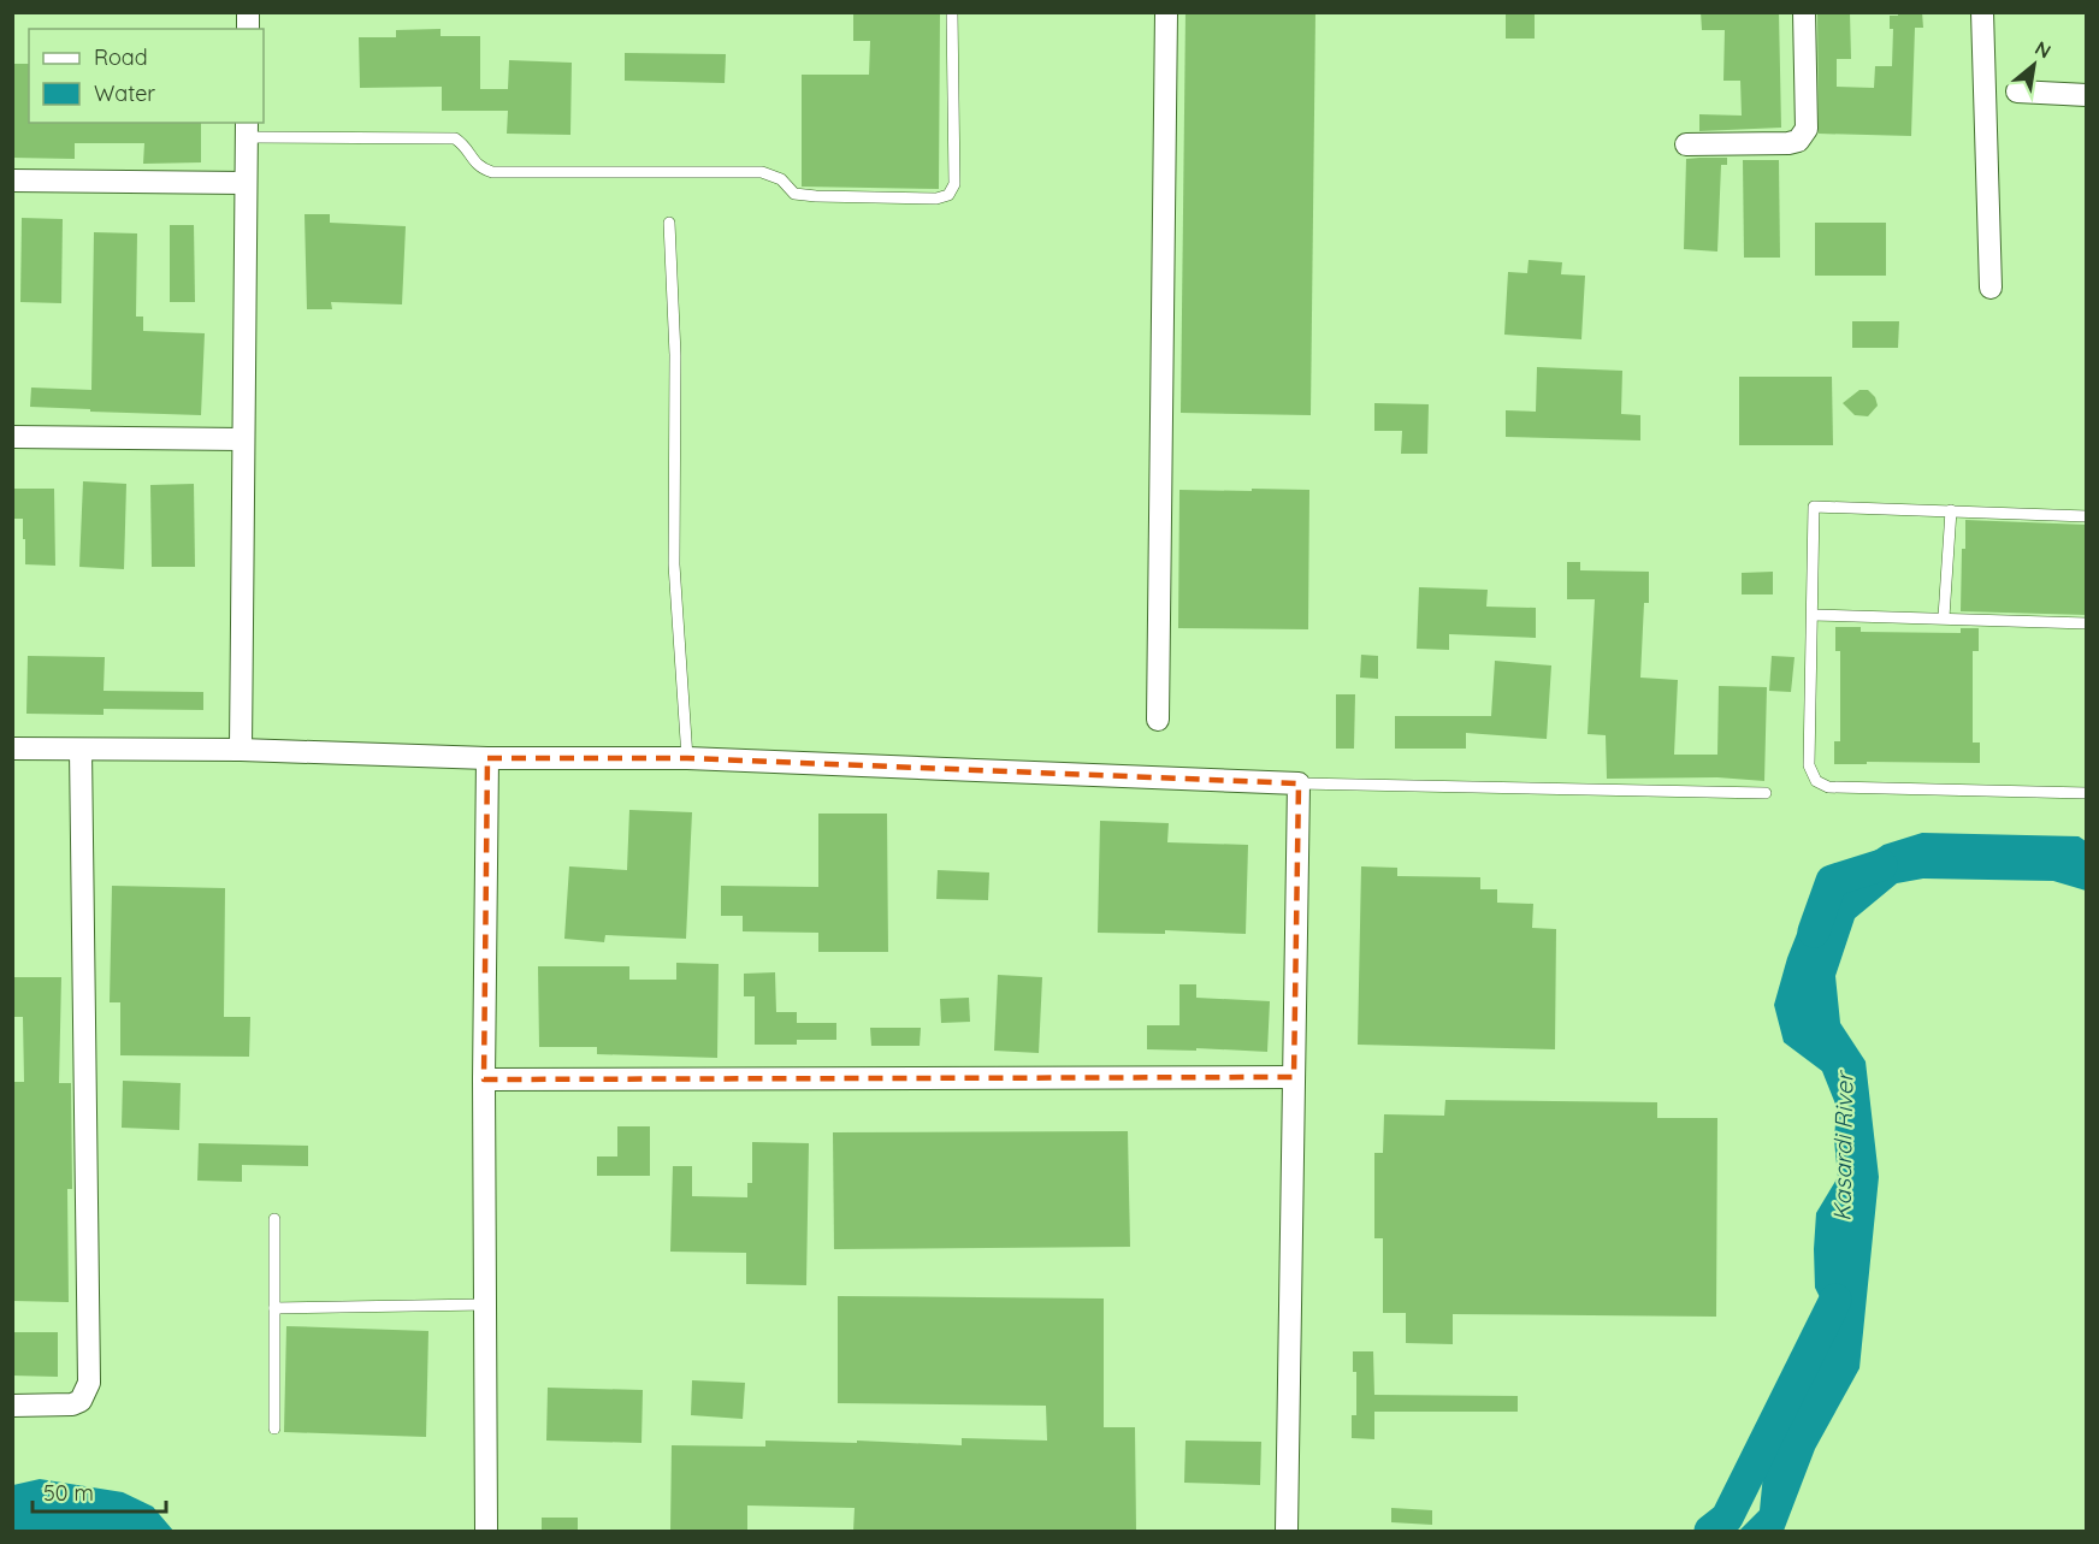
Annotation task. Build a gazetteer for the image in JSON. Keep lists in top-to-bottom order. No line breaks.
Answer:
{"water":["Kasardi River"],"legend":["Road","Water"],"scale_bar":"50 m","north":"top right"}
